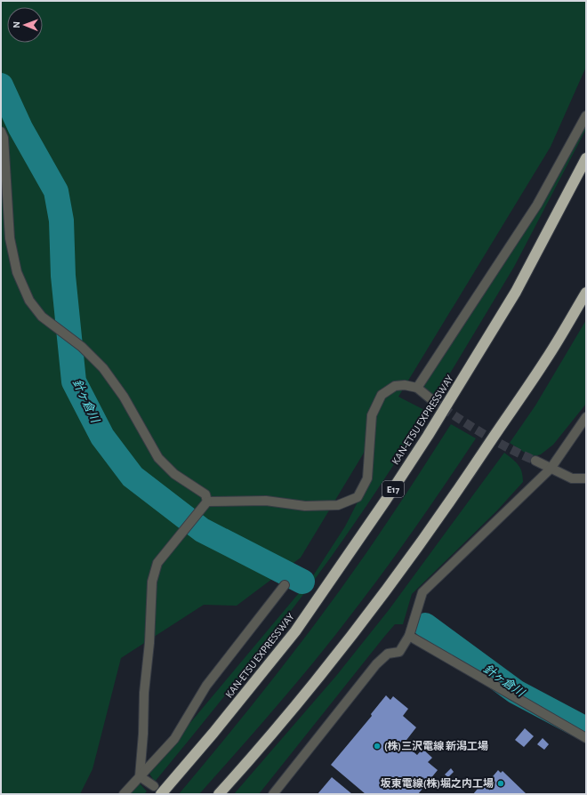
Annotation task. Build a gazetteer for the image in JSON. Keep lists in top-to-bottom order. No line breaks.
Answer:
{"streets":{"highway":["KAN-ETSU EXPRESSWAY","E17"]},"water":["針ヶ倉川"],"places":["(株)三沢電線 新潟工場","坂東電線(株)堀之内工場"],"north":"left"}
